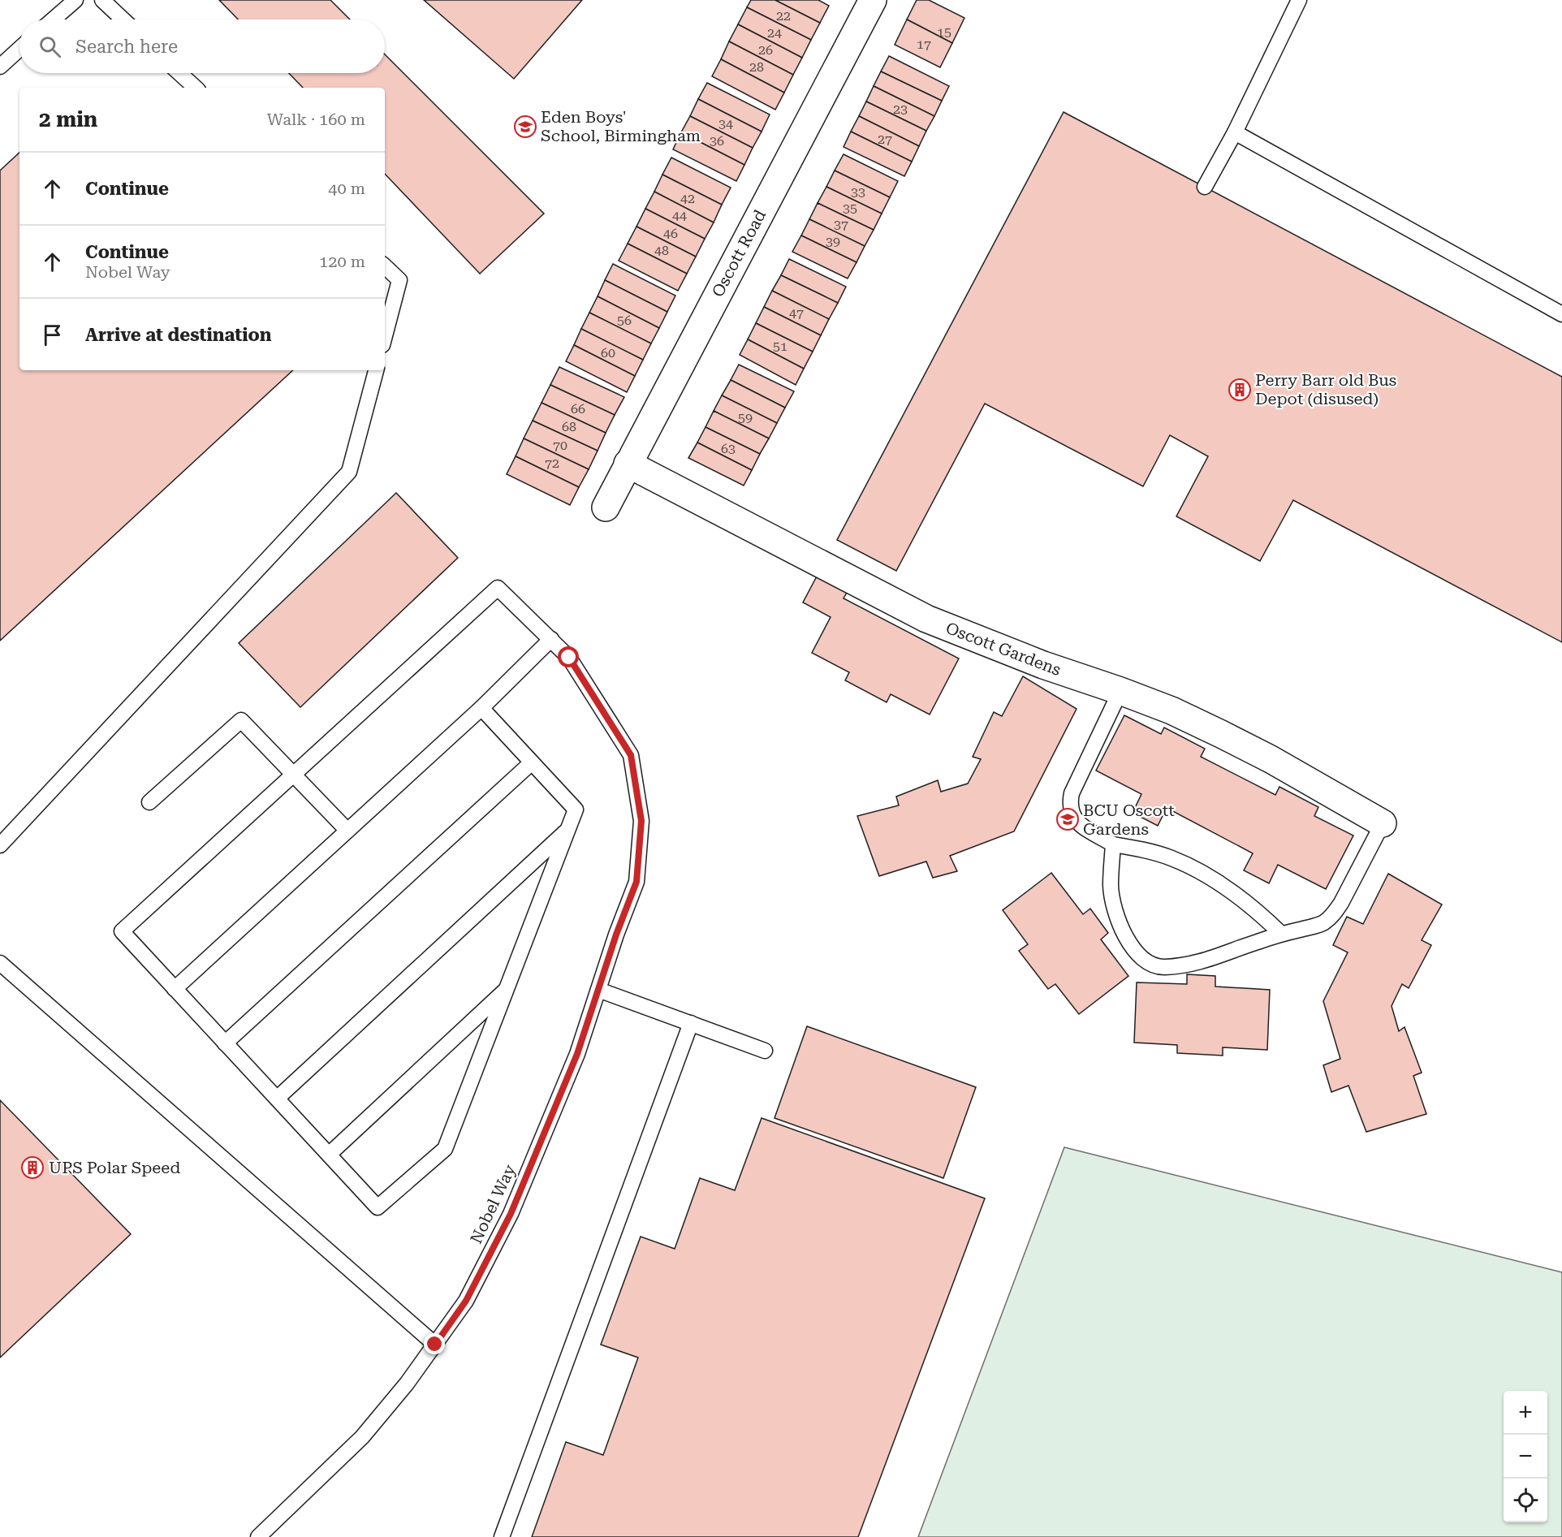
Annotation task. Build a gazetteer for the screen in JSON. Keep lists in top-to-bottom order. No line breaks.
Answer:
{"streets":{"street":["Oscott Road","Oscott Gardens"],"lane":["Nobel Way"]},"crossings":[["Oscott Road","Oscott Gardens"]],"places":{"school or university":["Eden Boys' School, Birmingham","BCU Oscott Gardens"],"building":["Perry Barr old Bus Depot (disused)","UPS Polar Speed"]},"house_numbers":["22","15","24","17","26","28","23","34","27","36","33","42","35","44","37","46","39","48","47","56","51","60","66","59","68","70","63","72"],"page":{"search":"Search here","heading":["2 min","Walk · 160 m"],"list":[["Continue","40 m"],["Continue","Nobel Way","120 m"],"Arrive at destination"],"map_buttons":["+","−"]}}
